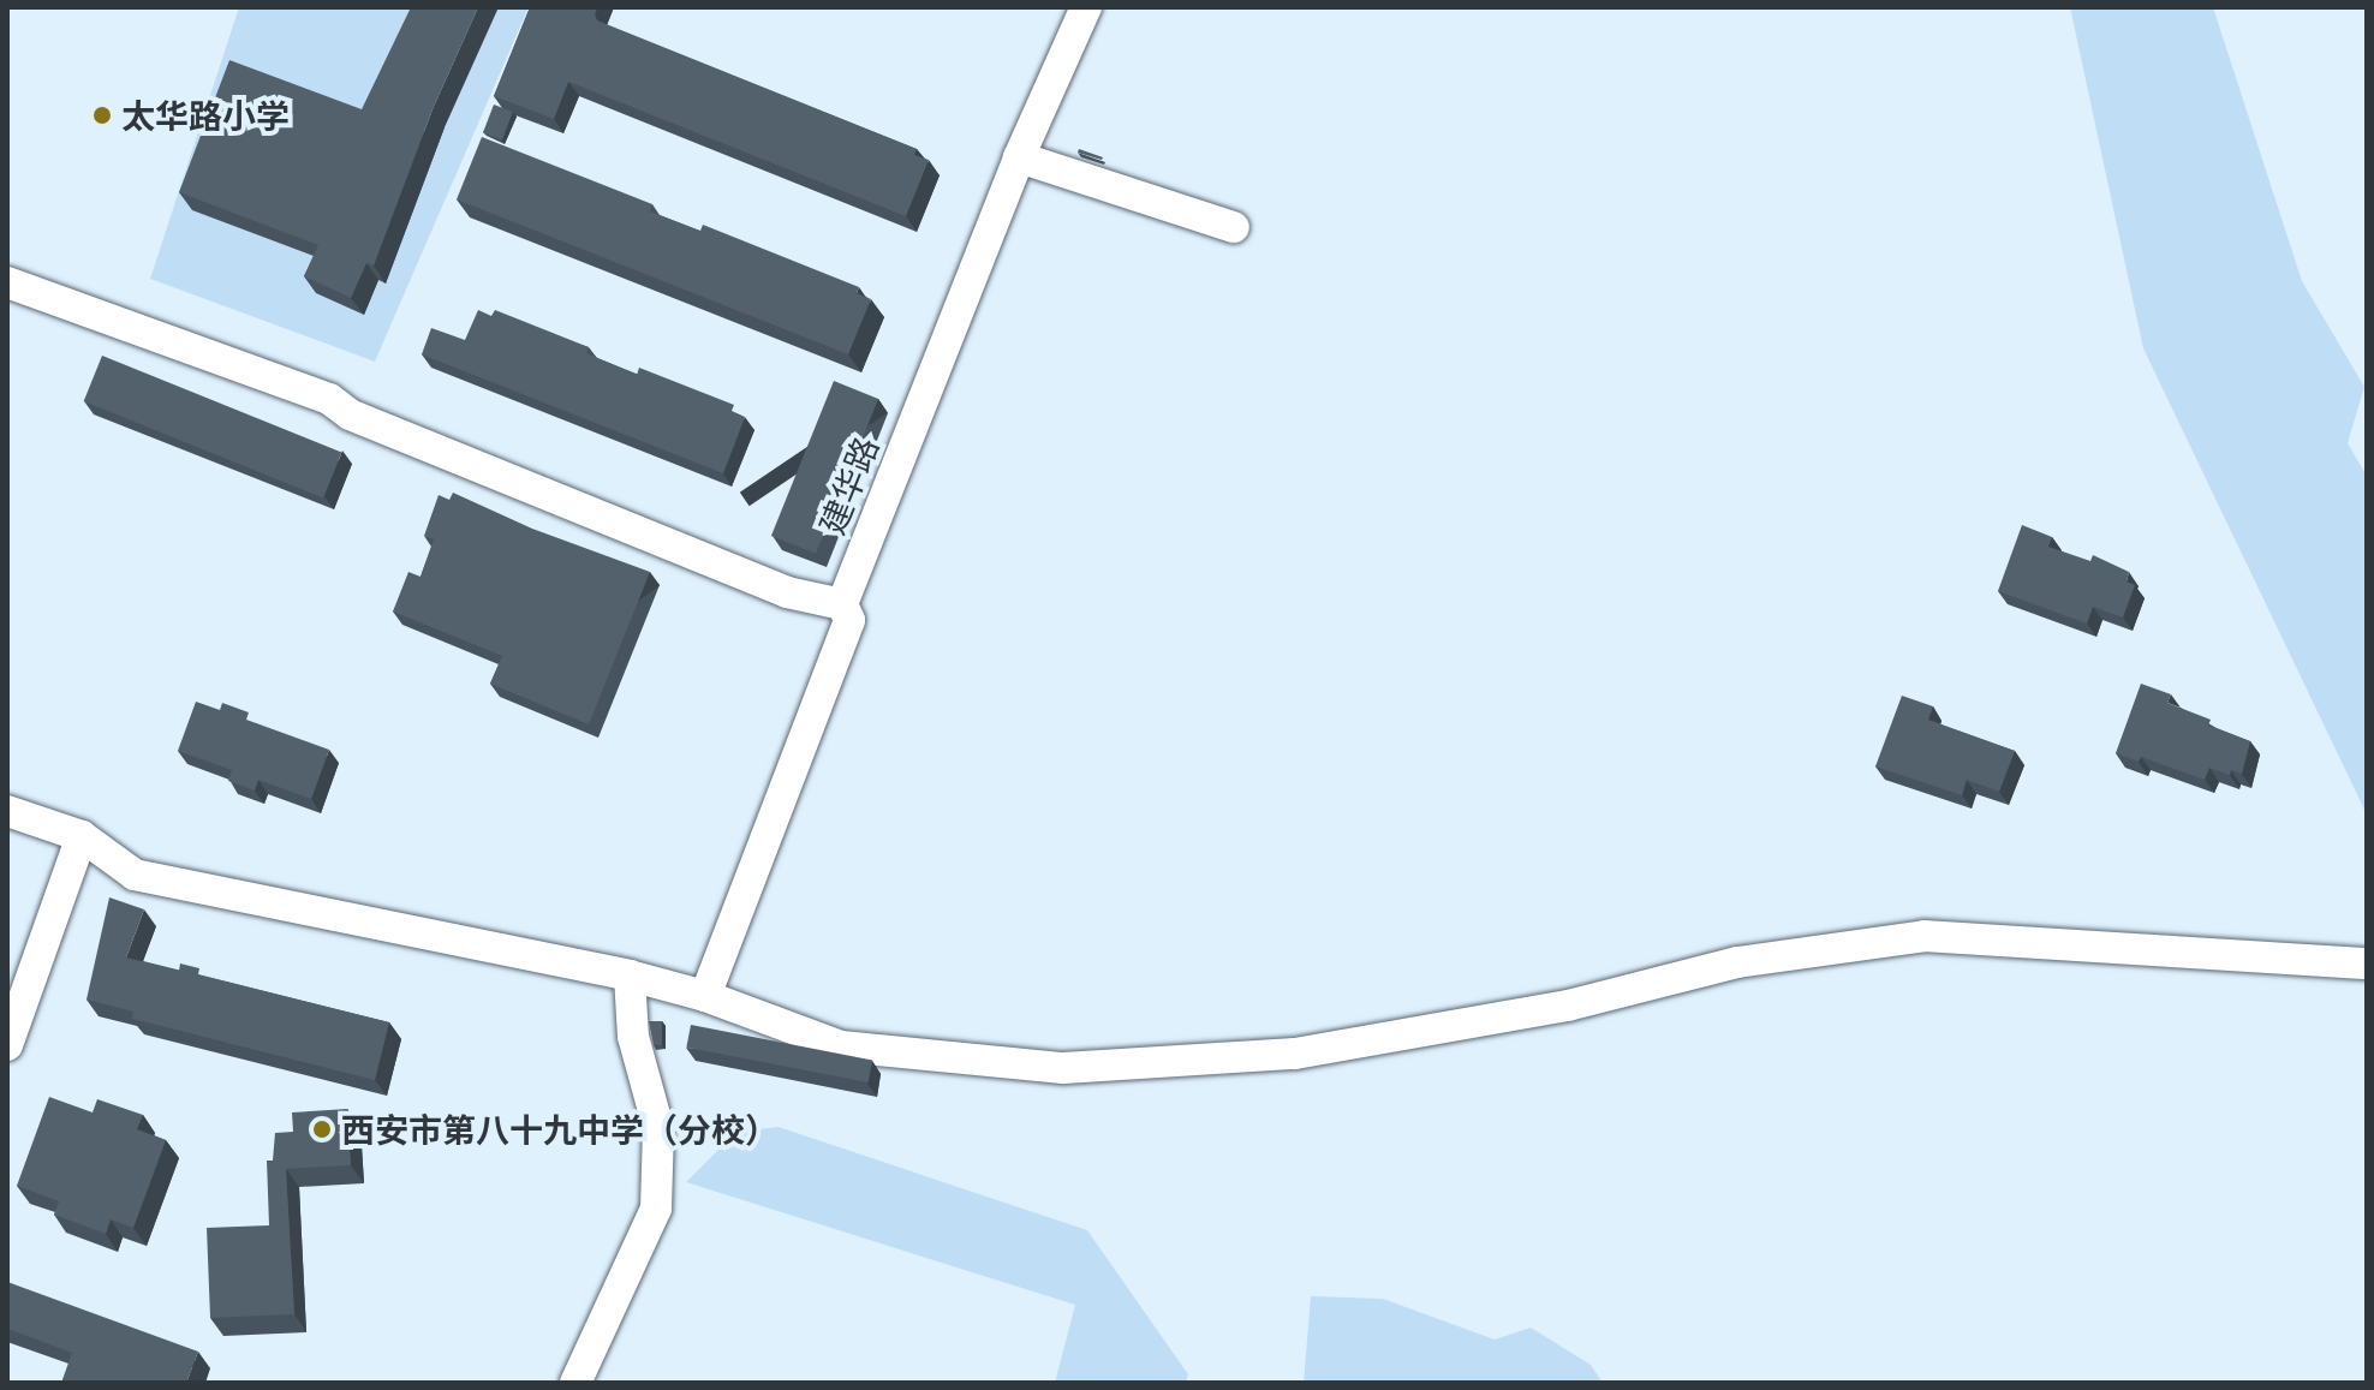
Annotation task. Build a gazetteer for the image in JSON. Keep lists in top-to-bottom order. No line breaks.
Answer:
{"streets":{"street":["建华路"]},"places":["太华路小学","西安市第八十九中学（分校）"]}
